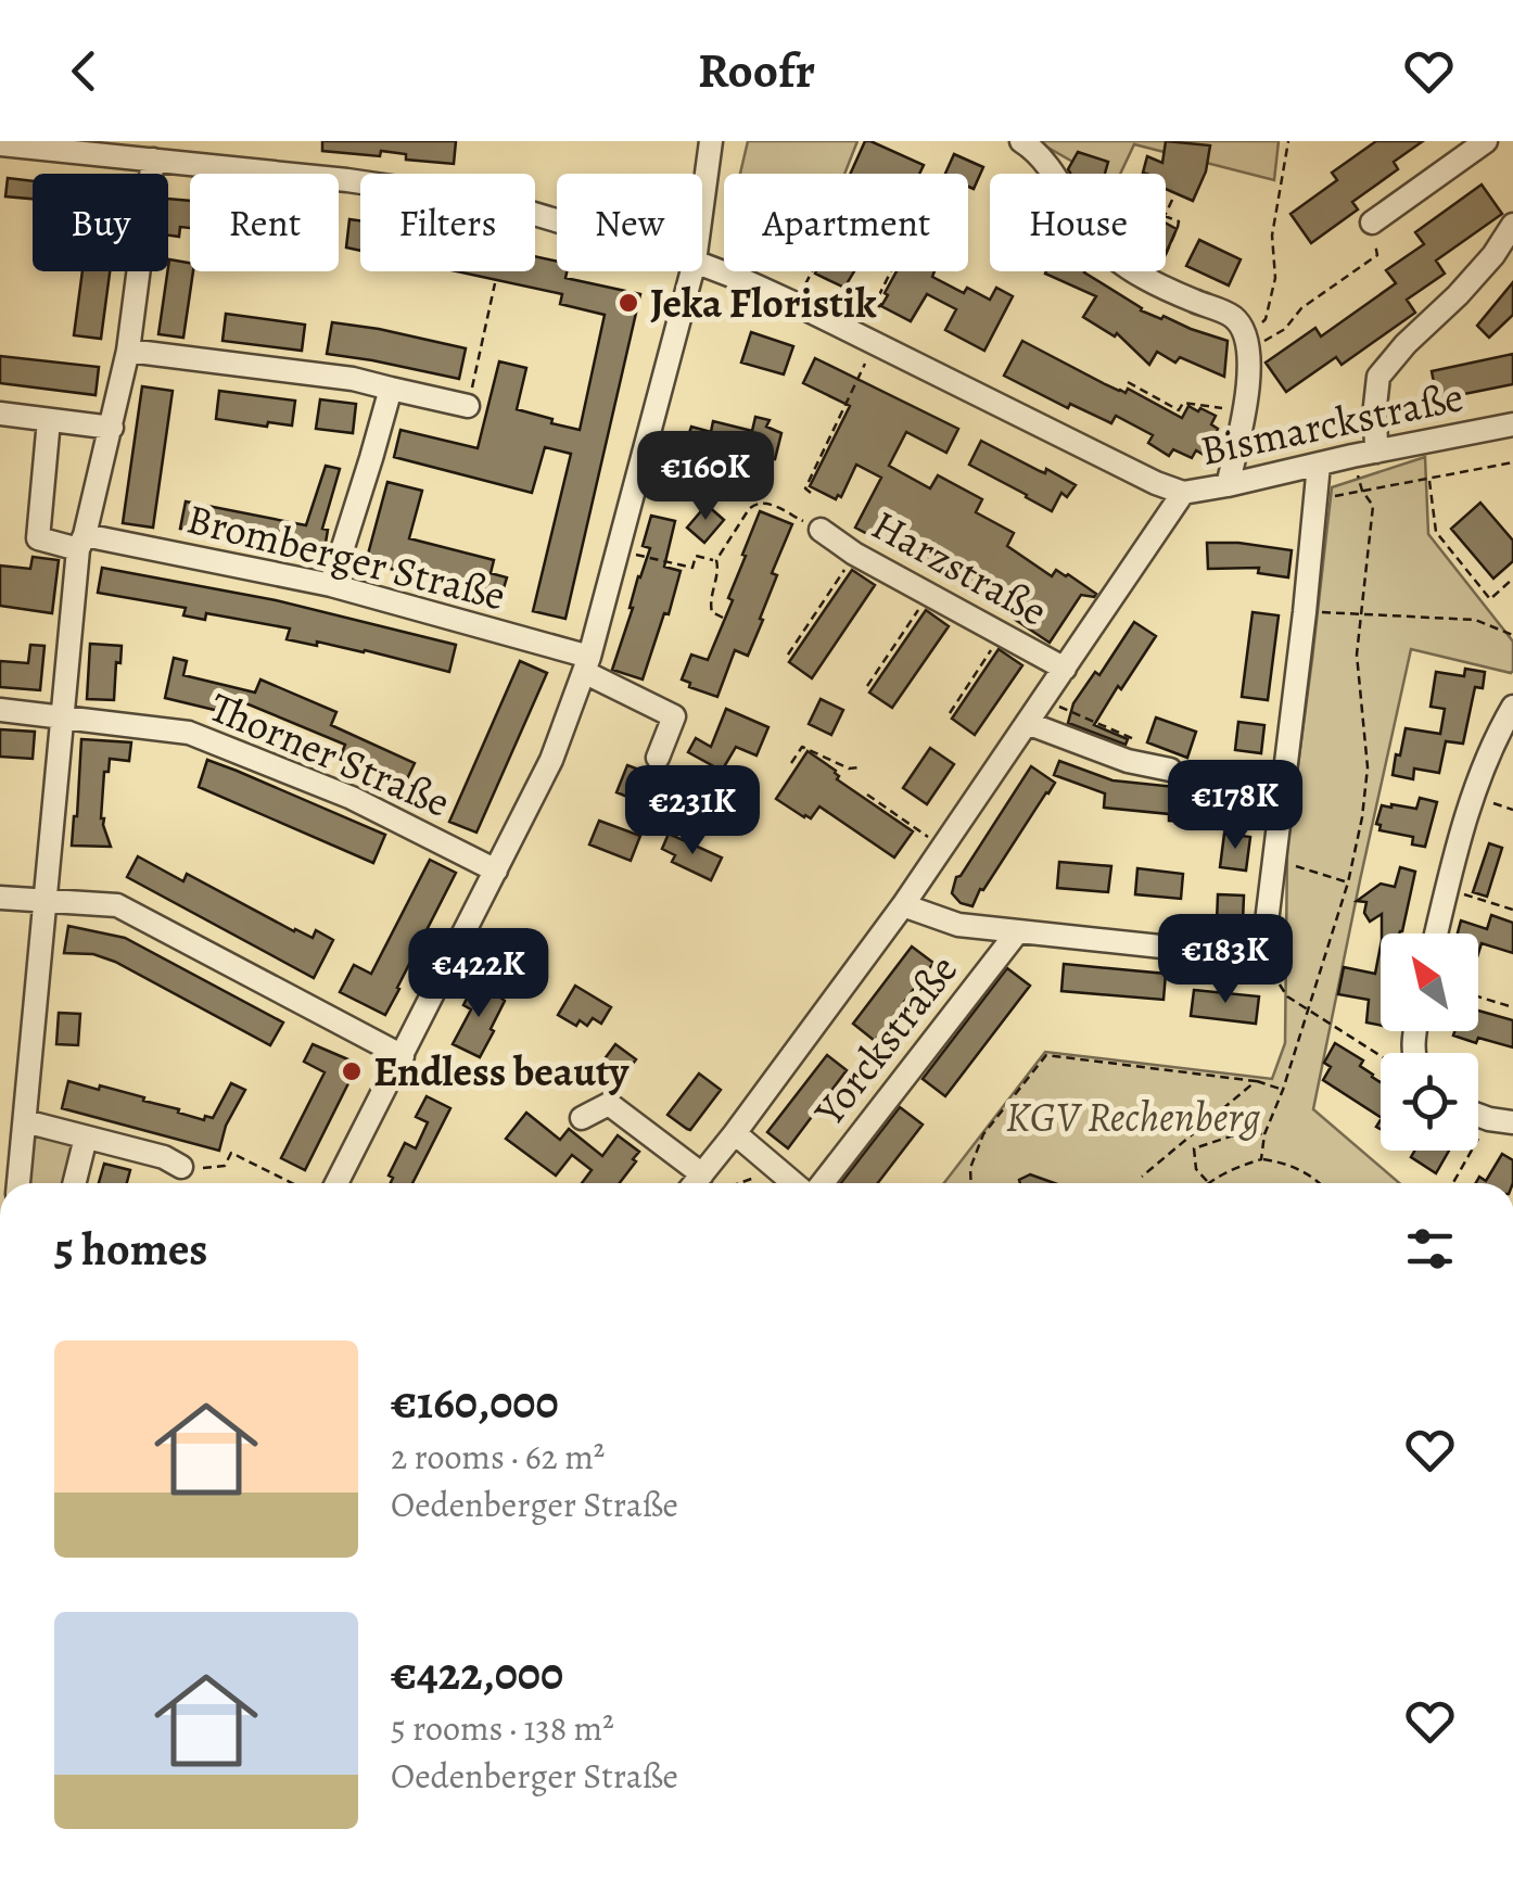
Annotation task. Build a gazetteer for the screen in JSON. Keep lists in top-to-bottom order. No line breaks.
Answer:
{"streets":{"street":["Bismarckstraße","Bromberger Straße","Harzstraße","Thorner Straße","Yorckstraße"]},"crossings":[["Bismarckstraße","Harzstraße"]],"parks":["KGV Rechenberg"],"places":["Jeka Floristik","Endless beauty"],"north":"top left","page":{"header":"Roofr","chip":["Buy","Rent","Filters","New","Apartment","House"],"price":["€160K","€178K","€231K","€183K","€422K"],"heading":"5 homes","list":[{"name":"€160,000","note":"2 rooms · 62 m² · Oedenberger Straße"},{"name":"€422,000","note":"5 rooms · 138 m² · Oedenberger Straße"}]}}
